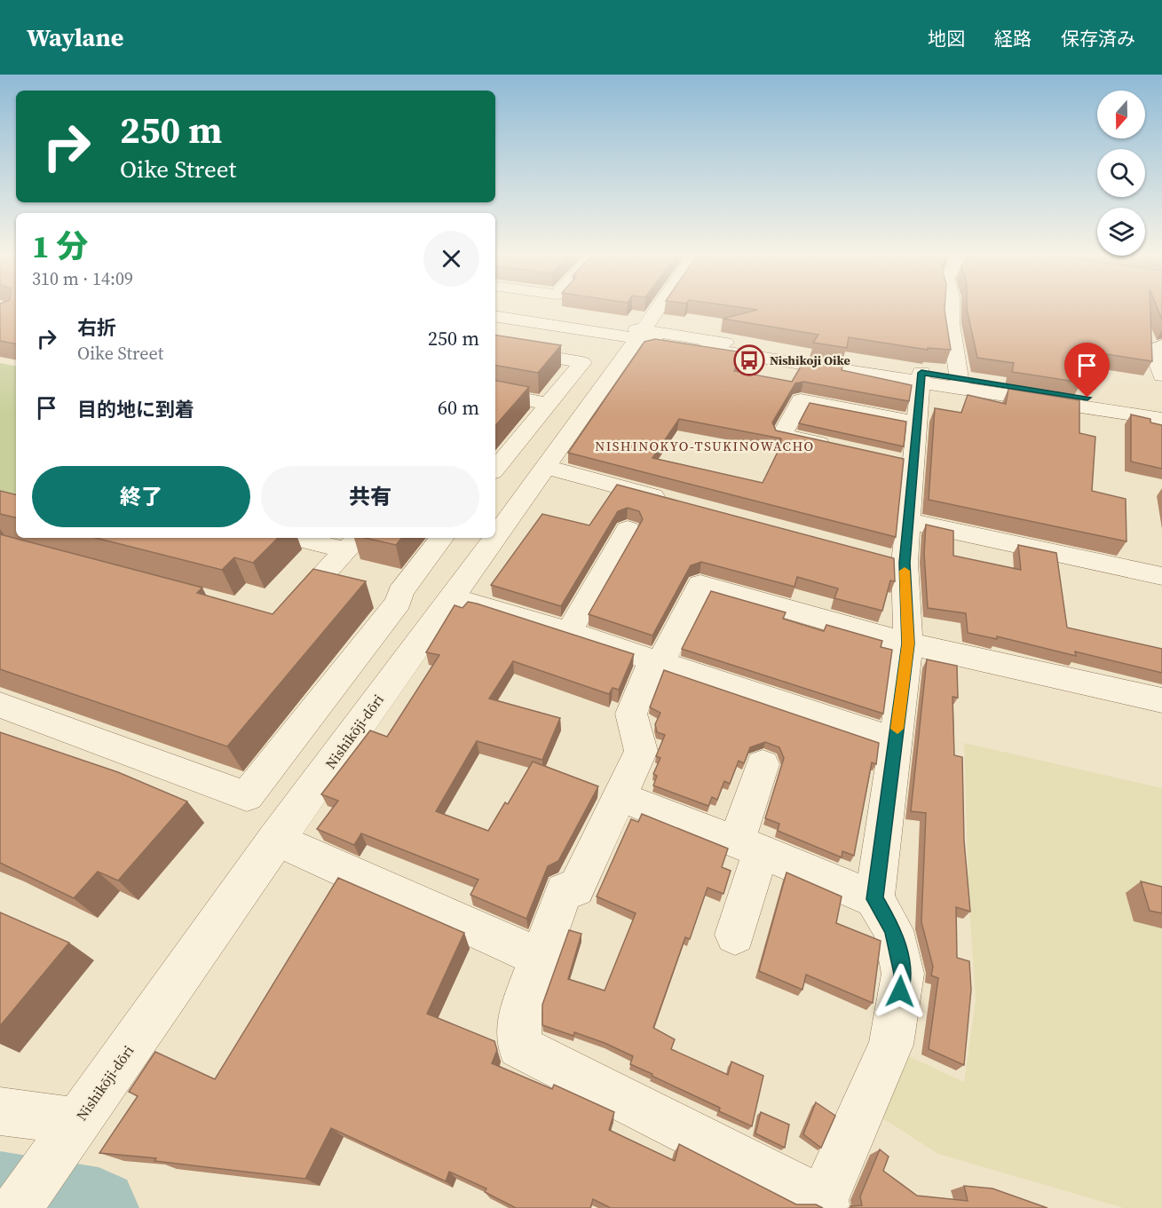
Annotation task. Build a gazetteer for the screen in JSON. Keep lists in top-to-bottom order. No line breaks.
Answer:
{"streets":{"street":["Nishikōji-dōri"]},"districts":["NISHINOKYO-TSUKINOWACHO"],"places":{"bus stop":["Nishikoji Oike"]},"north":"bottom","page":{"header":"Waylane","nav":["地図","経路","保存済み"],"turn":["250 m","Oike Street"],"heading":["1 分","310 m · 14:09"],"list":[{"name":"右折","note":"Oike Street","value":"250 m"},{"name":"目的地に到着","value":"60 m"}],"buttons":["終了","共有"]}}
